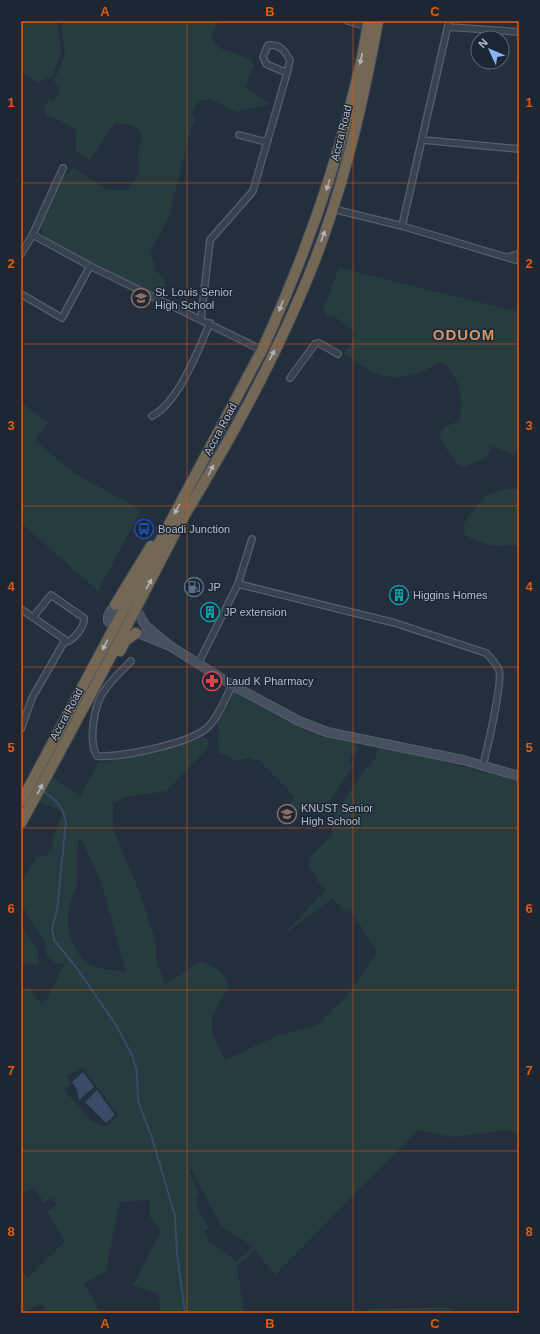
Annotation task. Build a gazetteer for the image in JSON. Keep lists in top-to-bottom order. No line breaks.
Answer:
{"streets":{"highway":["Accra Road"]},"districts":["ODUOM"],"places":{"school or university":["St. Louis Senior High School","KNUST Senior High School"],"bus stop":["Boadi Junction"],"fuel station":["JP"],"building":["Higgins Homes","JP extension"],"pharmacy":["Laud K Pharmacy"]},"north":"top left","grid":{"columns":["A","B","C"],"rows":["1","2","3","4","5","6","7","8"]}}
